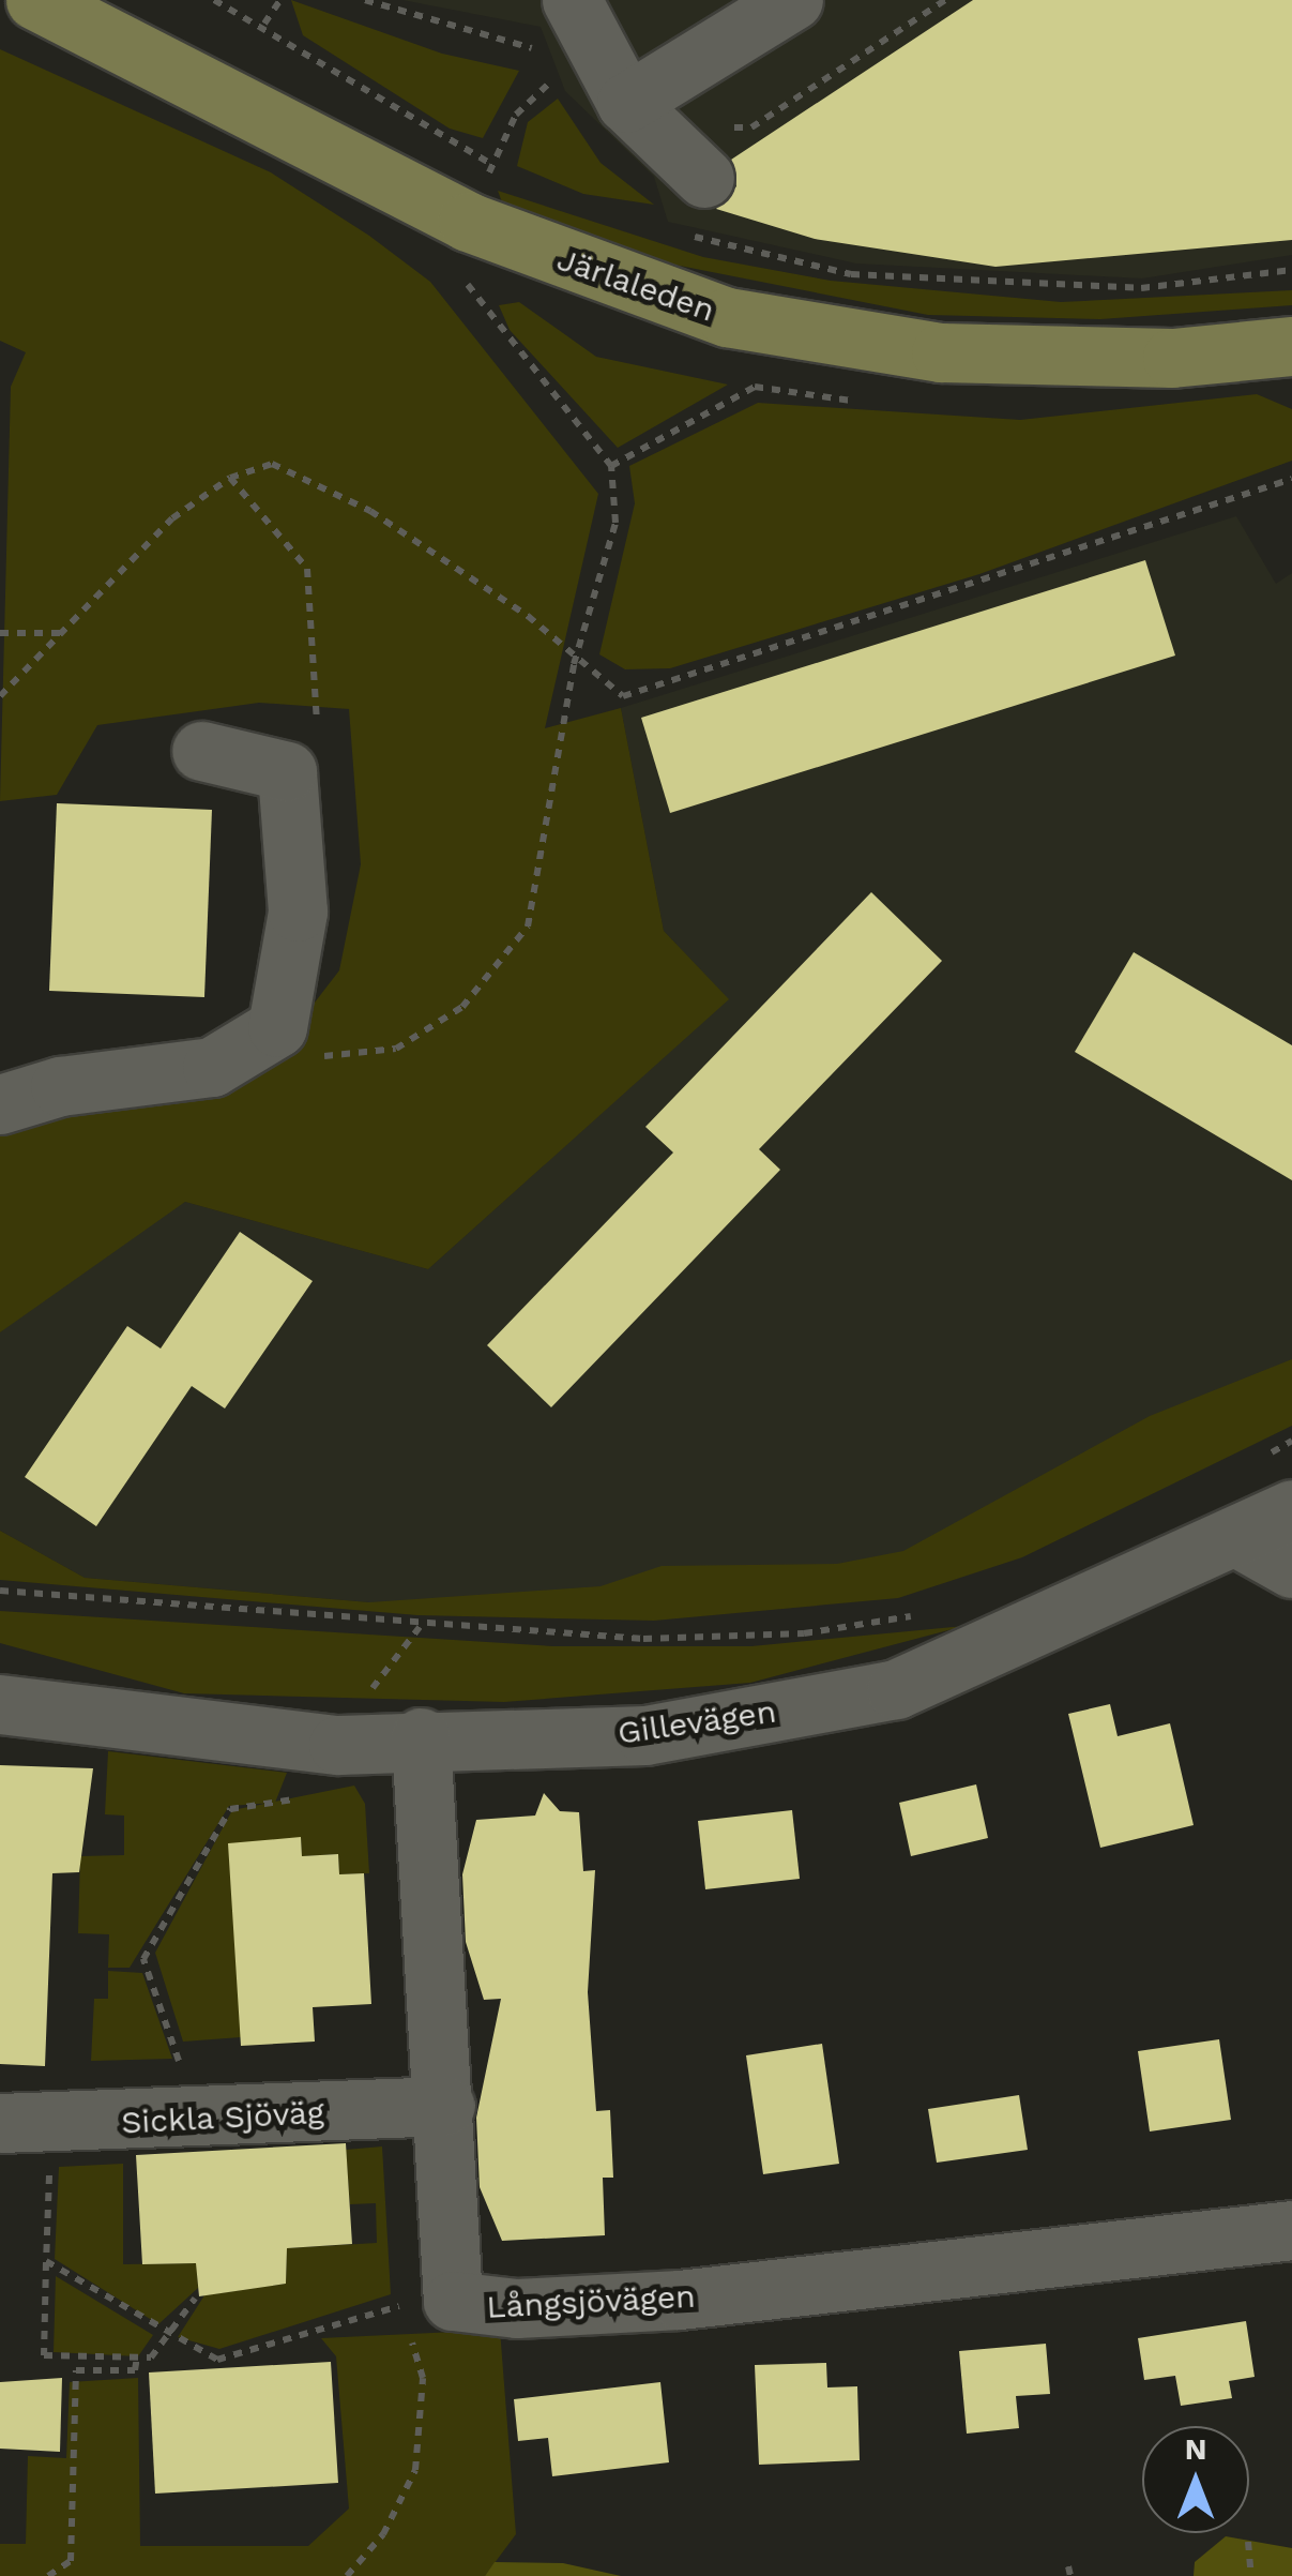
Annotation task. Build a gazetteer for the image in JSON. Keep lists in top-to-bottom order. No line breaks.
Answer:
{"streets":{"main road":["Järlaleden"],"street":["Gillevägen","Sickla Sjöväg","Långsjövägen"]},"crossings":[["Gillevägen","Långsjövägen"],["Sickla Sjöväg","Långsjövägen"]],"north":"top"}
